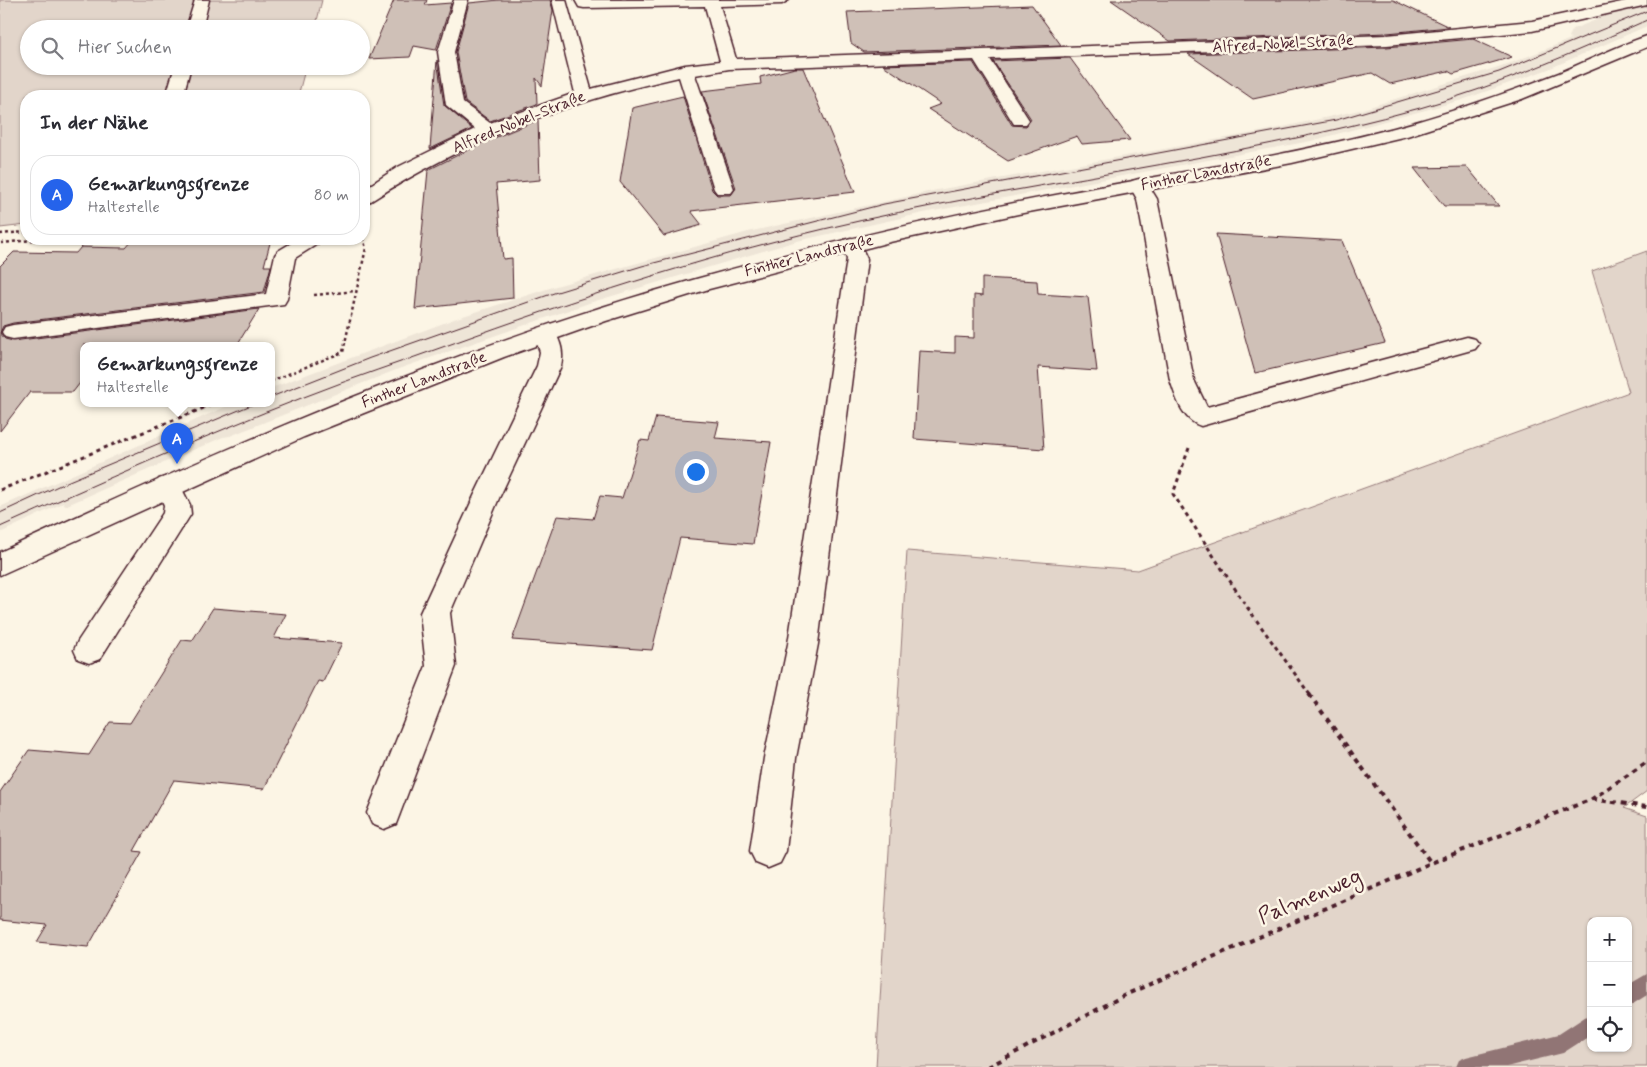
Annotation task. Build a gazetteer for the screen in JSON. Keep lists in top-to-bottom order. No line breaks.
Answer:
{"streets":{"street":["Alfred-Nobel-Straße","Finther Landstraße"],"path":["Palmenweg"]},"page":{"search":"Hier suchen","heading":"In der Nähe","list":[{"mark":"A","name":"Gemarkungsgrenze","note":"Haltestelle","value":"80 m"}],"popup":["Gemarkungsgrenze","Haltestelle"],"pins":"A","map_buttons":["+","−"]}}
